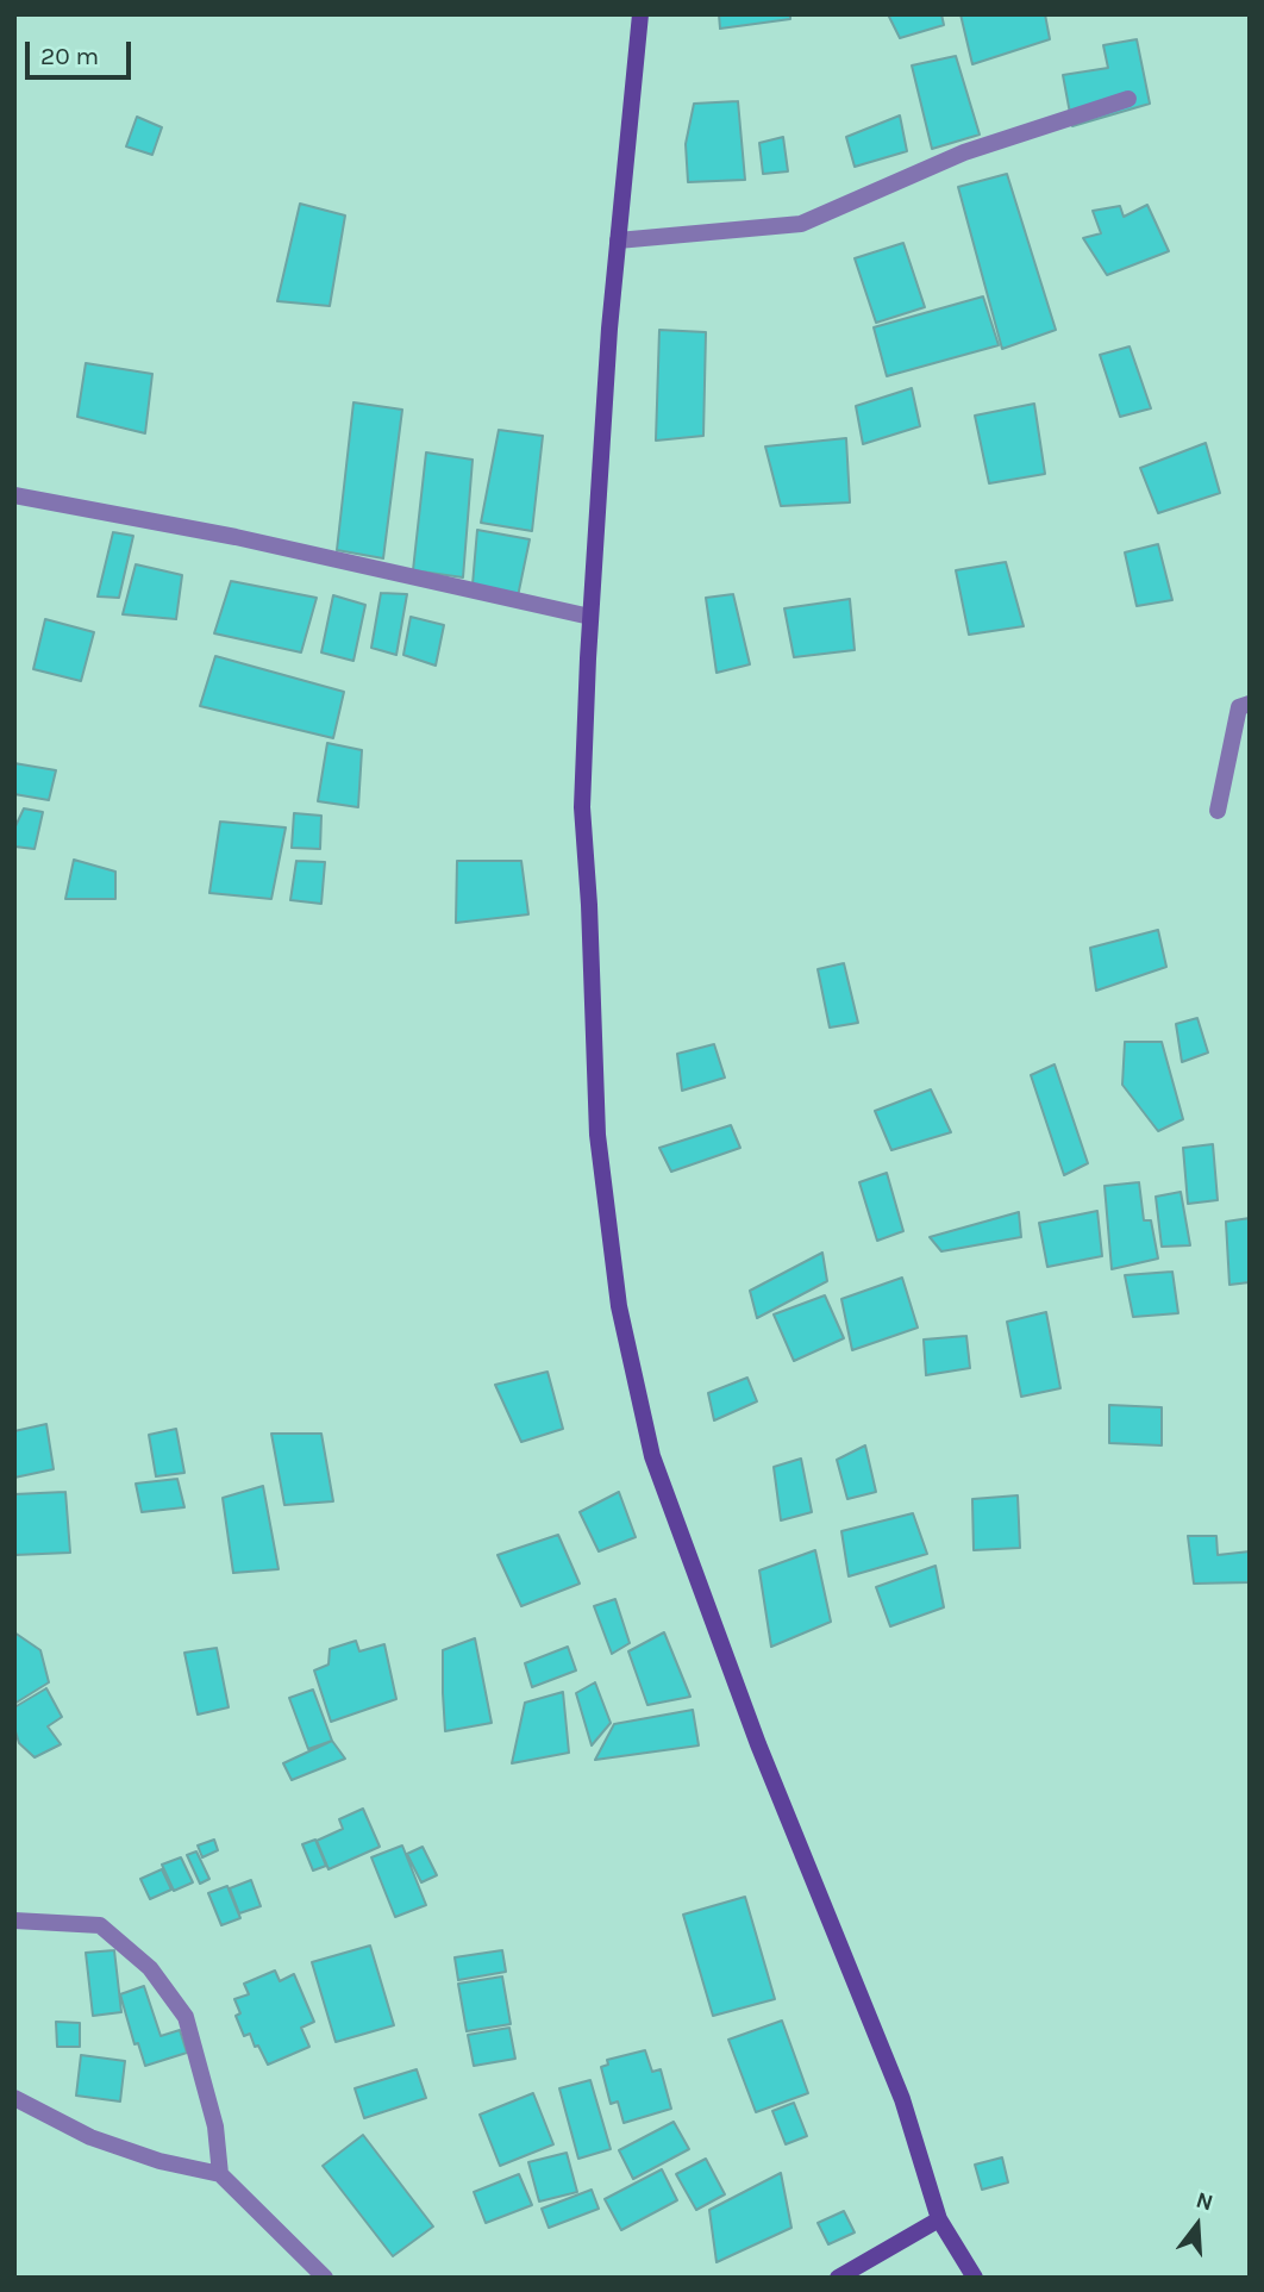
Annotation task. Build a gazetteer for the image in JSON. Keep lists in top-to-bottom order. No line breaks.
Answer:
{"scale_bar":"20 m","north":"top"}
